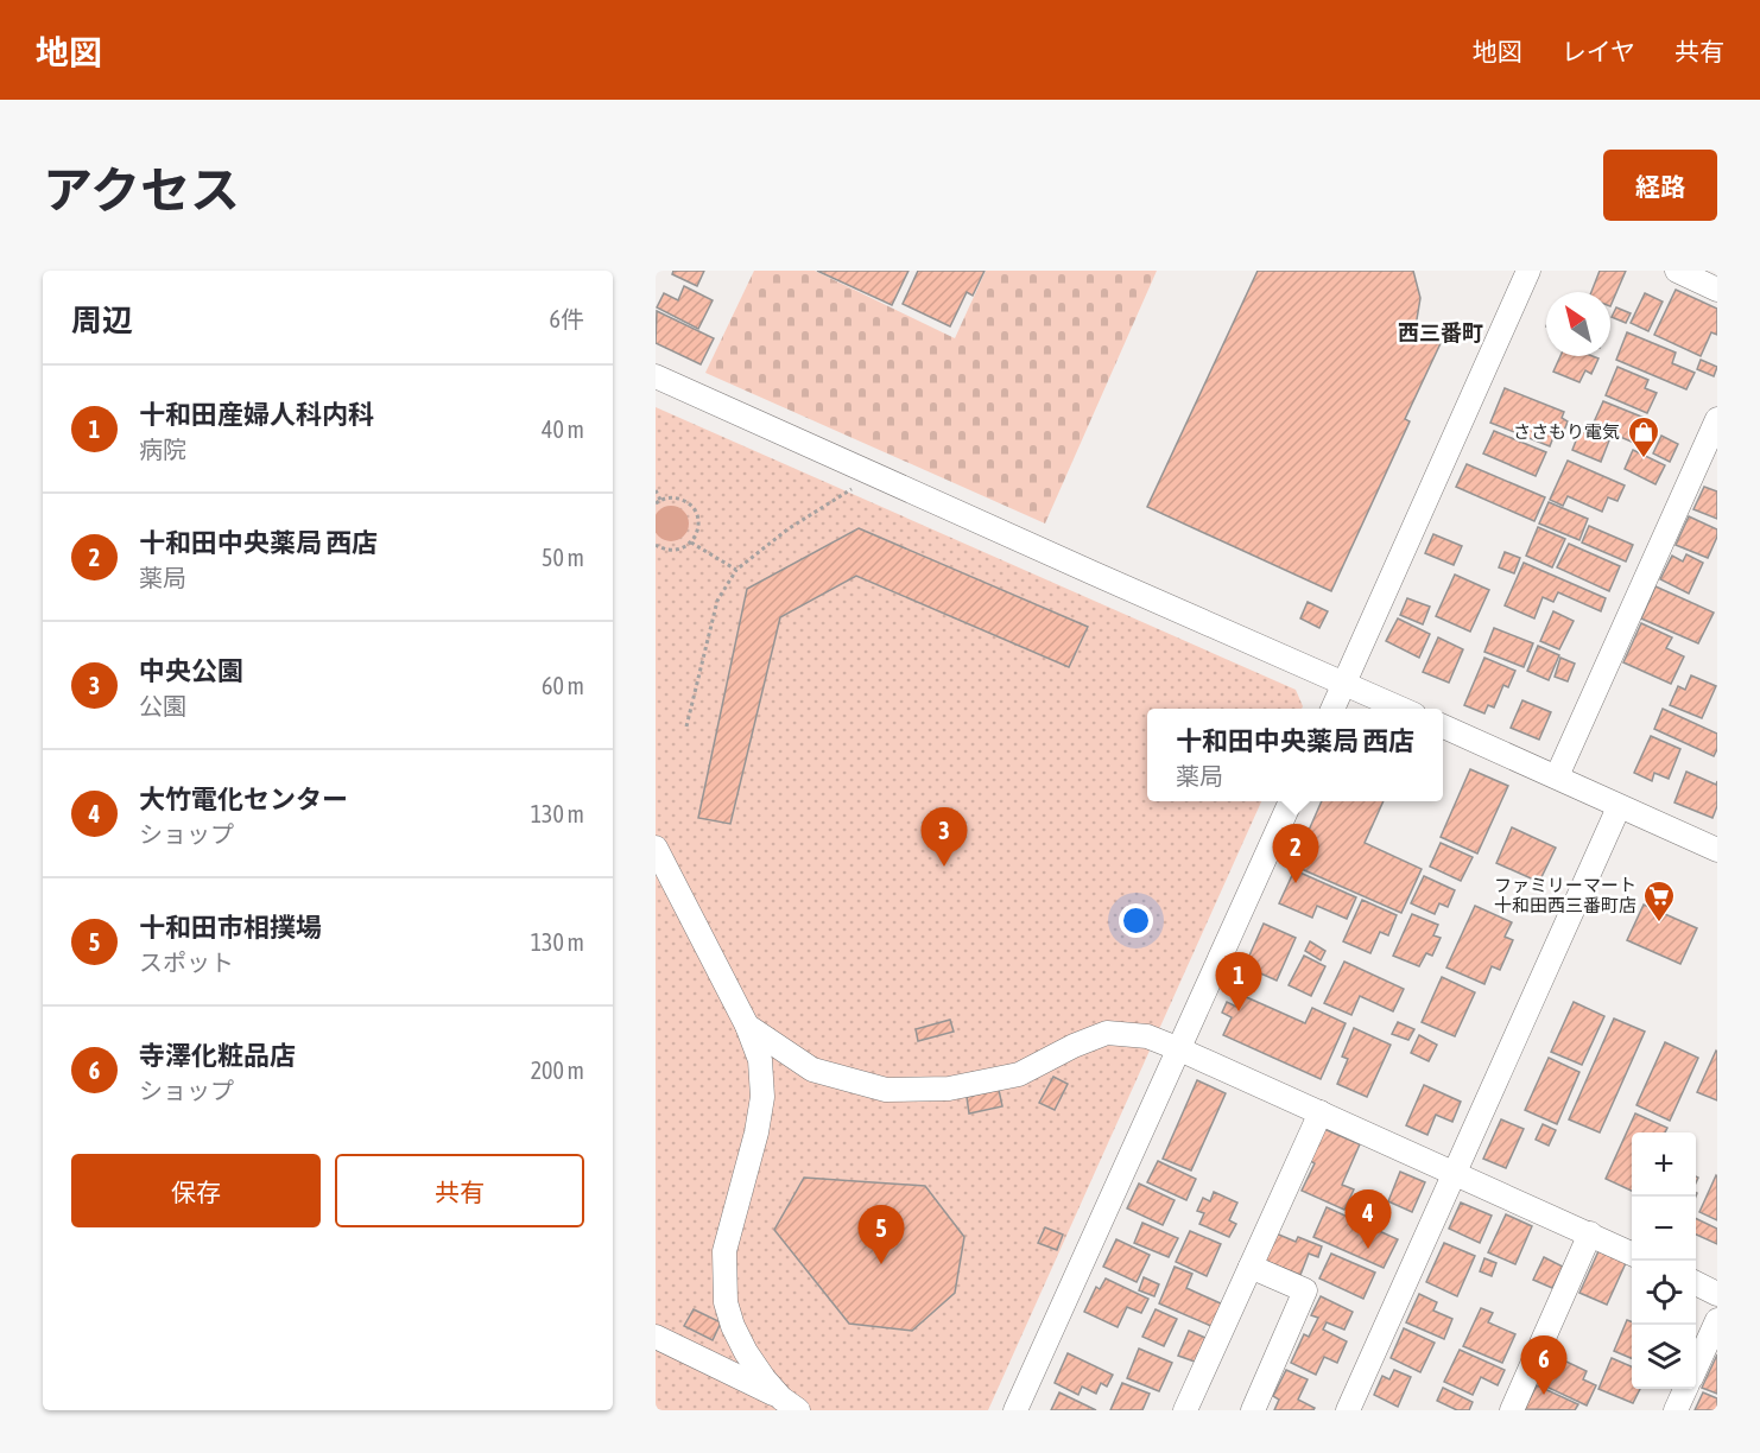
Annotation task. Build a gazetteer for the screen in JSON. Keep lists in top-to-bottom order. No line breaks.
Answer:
{"districts":["西三番町"],"places":{"shop":["ささもり電気"],"supermarket":["ファミリーマート 十和田西三番町店"]},"north":"top left","page":{"header":"地図","nav":["地図","レイヤ","共有"],"title":"アクセス","buttons":["経路",["保存","共有"]],"heading":["周辺","6件"],"list":[{"mark":"1","name":"十和田産婦人科内科","note":"病院","value":"40 m"},{"mark":"2","name":"十和田中央薬局 西店","note":"薬局","value":"50 m"},{"mark":"3","name":"中央公園","note":"公園","value":"60 m"},{"mark":"4","name":"大竹電化センター","note":"ショップ","value":"130 m"},{"mark":"5","name":"十和田市相撲場","note":"スポット","value":"130 m"},{"mark":"6","name":"寺澤化粧品店","note":"ショップ","value":"200 m"}],"popup":["十和田中央薬局 西店","薬局"],"pins":["3","2","1","4","5","6"],"map_buttons":["+","−"]}}
